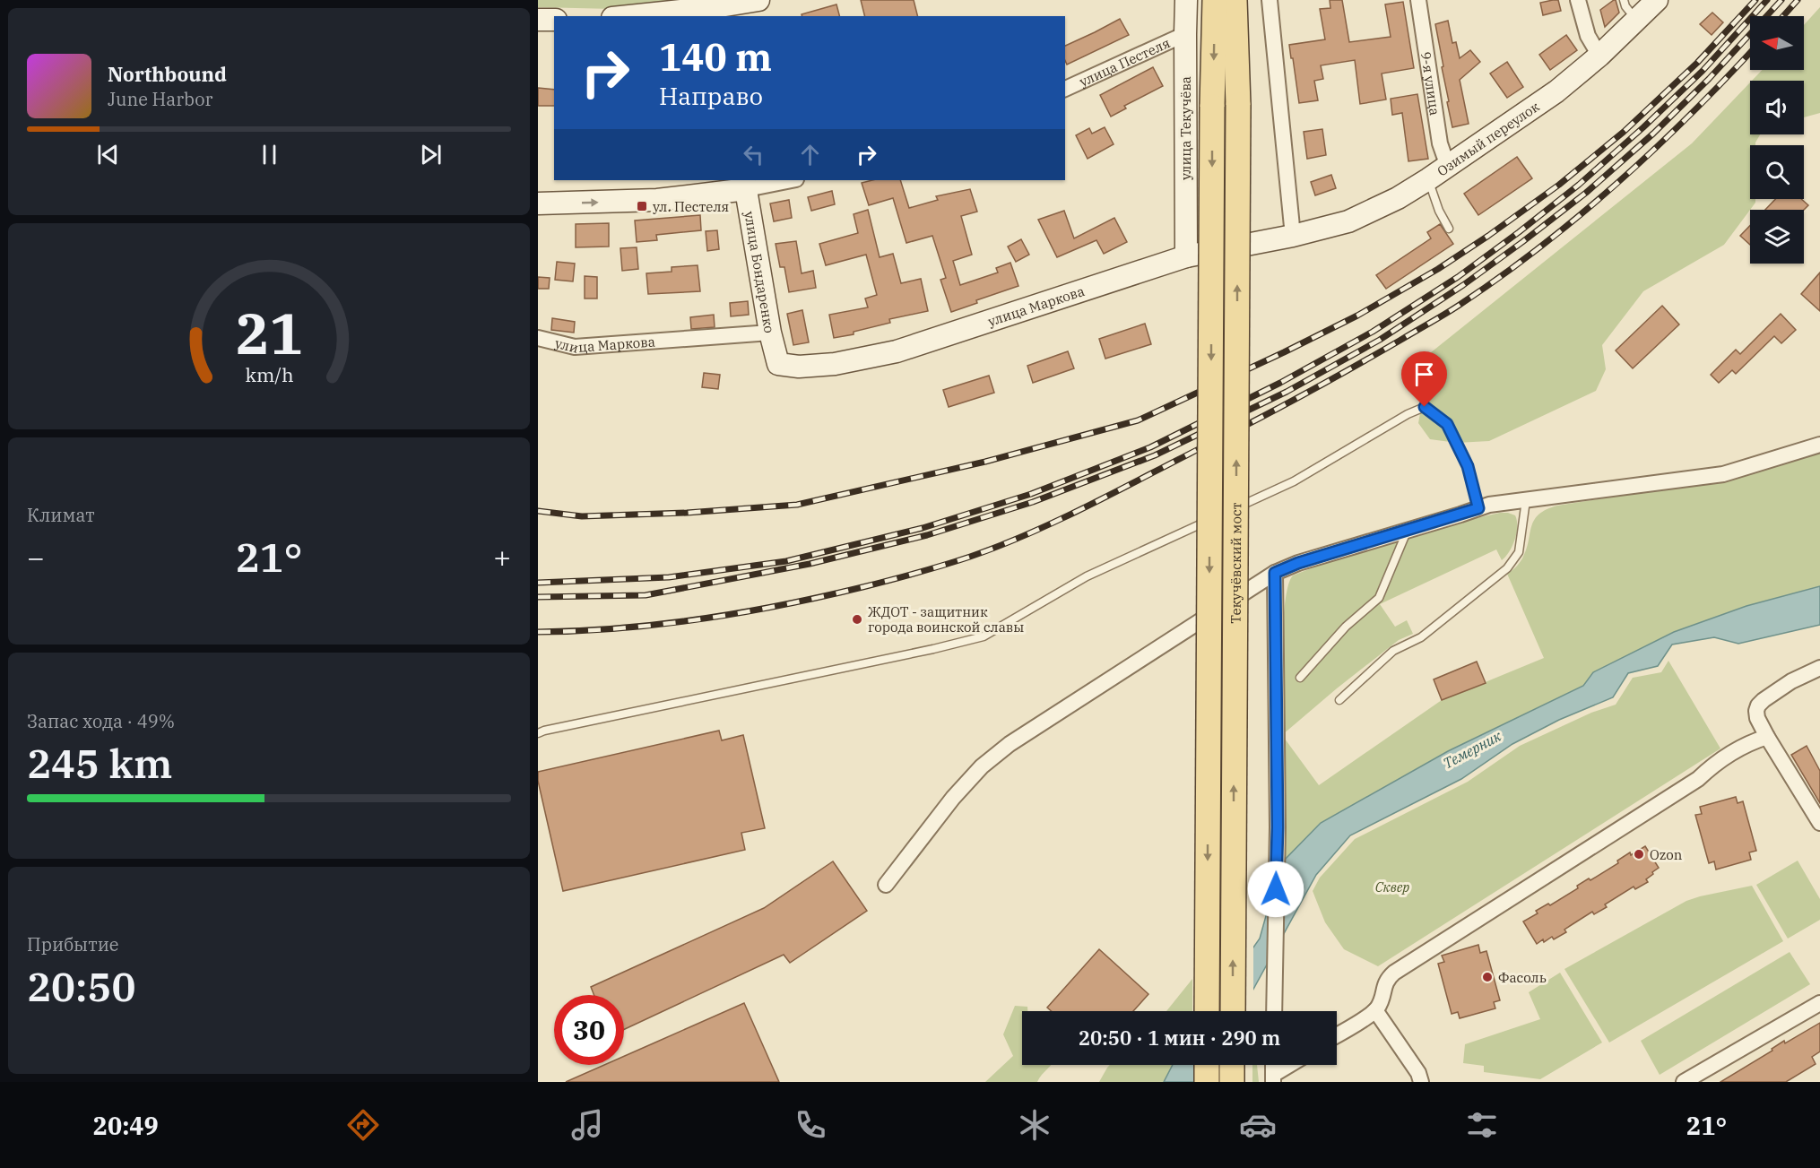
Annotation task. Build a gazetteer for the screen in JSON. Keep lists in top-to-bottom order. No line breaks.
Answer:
{"streets":{"main road":["Текучёвский мост"],"street":["улица Пестеля","9-я улица","улица Текучёва","Озимый переулок","улица Бондаренко","улица Маркова"]},"crossings":[["улица Пестеля","улица Текучёва"],["9-я улица","Озимый переулок"],["улица Текучёва","улица Маркова"],["Озимый переулок","улица Маркова"],["улица Бондаренко","улица Маркова"]],"water":["Темерник"],"parks":["Сквер"],"places":{"transit":["ул. Пестеля"],"other":["ЖДОТ - защитник города воинской славы","Ozon","Фасоль"]},"north":"left","page":{"turn":["140 m","Направо"],"song":["Northbound","June Harbor"],"tile":["Климат",["Запас хода · 49%","245 km"],["Прибытие","20:50"]],"heat":["−","21°","+"],"limit":"30","trip":"20:50 · 1 мин · 290 m","tabs":["20:49","21°"],"gauge":["21","km/h"]}}
